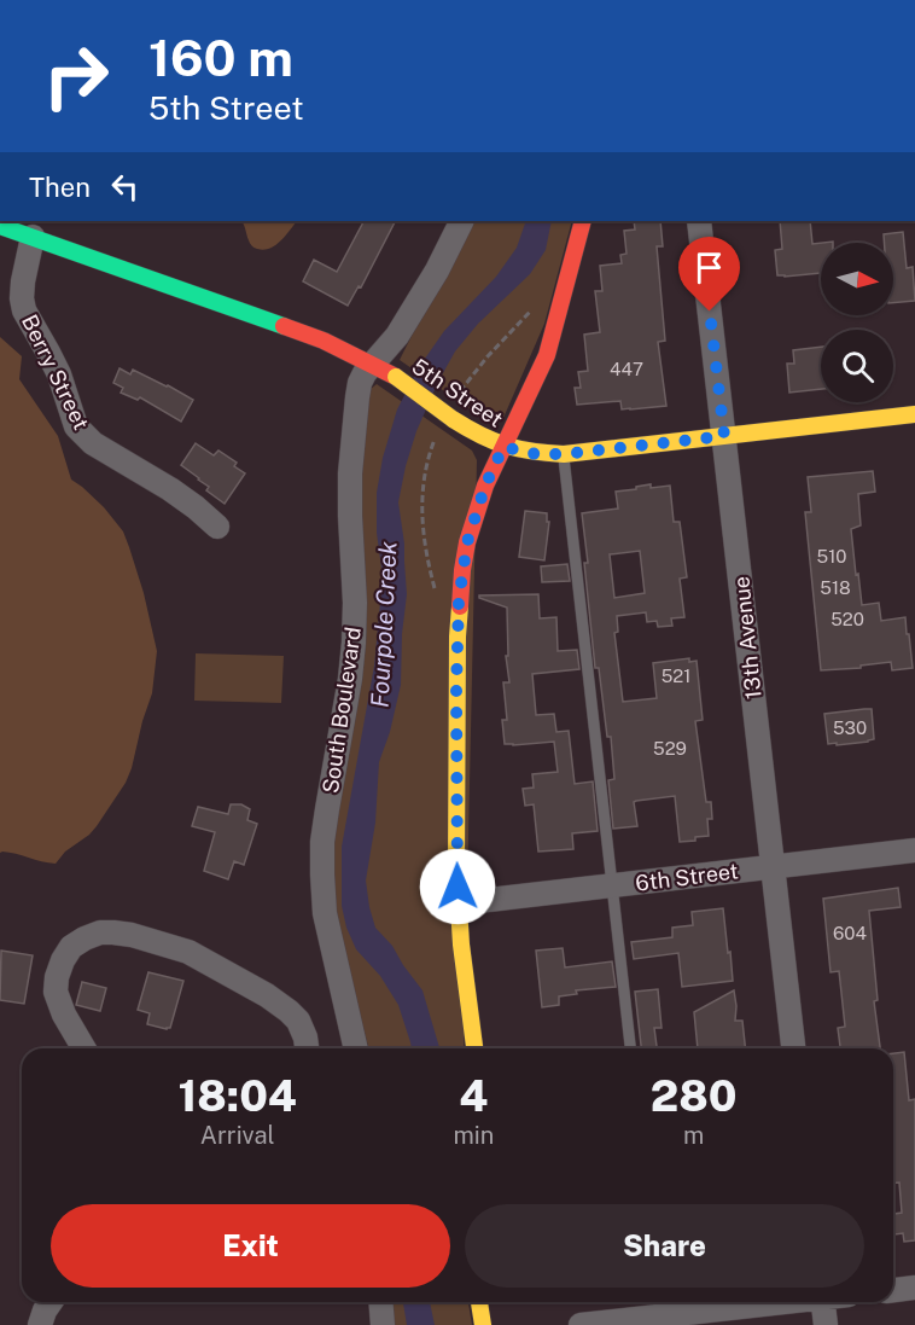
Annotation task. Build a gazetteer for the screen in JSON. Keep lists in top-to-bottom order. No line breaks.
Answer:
{"streets":{"main road":["5th Street"],"street":["Berry Street","13th Avenue","South Boulevard","6th Street"]},"crossings":[["Berry Street","5th Street"],["5th Street","13th Avenue"],["5th Street","South Boulevard"],["13th Avenue","6th Street"]],"water":["Fourpole Creek"],"house_numbers":["447","510","518","520","521","530","529","604"],"north":"right","page":{"turn":["160 m","5th Street"],"then":"Then","eta":["18:04","Arrival","4","min","280","m"],"buttons":["Exit","Share"]}}
